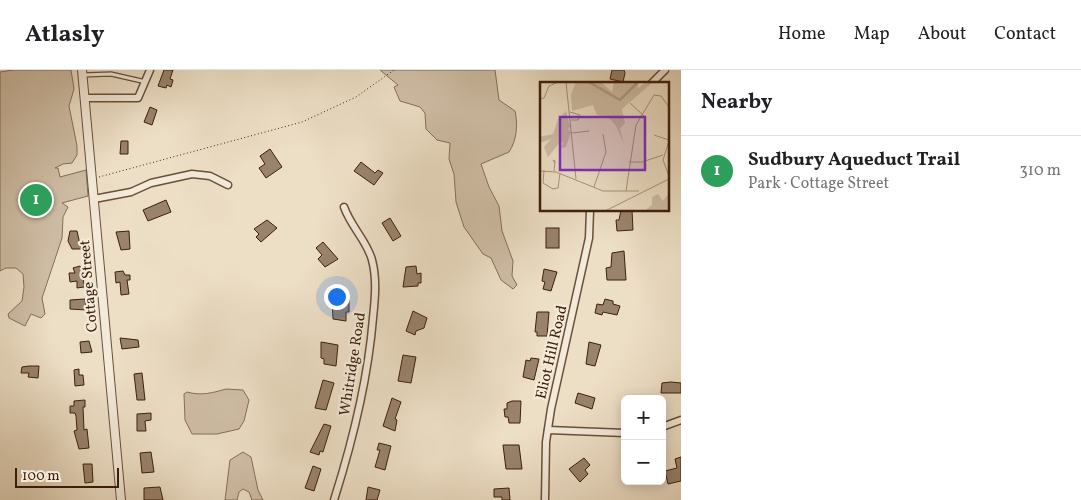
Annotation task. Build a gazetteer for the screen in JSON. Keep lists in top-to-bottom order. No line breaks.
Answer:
{"streets":{"street":["Cottage Street","Eliot Hill Road","Whitridge Road"]},"scale_bar":"100 m","page":{"header":"Atlasly","nav":["Home","Map","About","Contact"],"heading":"Nearby","list":[{"mark":"1","name":"Sudbury Aqueduct Trail","note":"Park · Cottage Street","value":"310 m"}],"pins":"1","map_buttons":["+","−"],"scale":"100 m"}}
